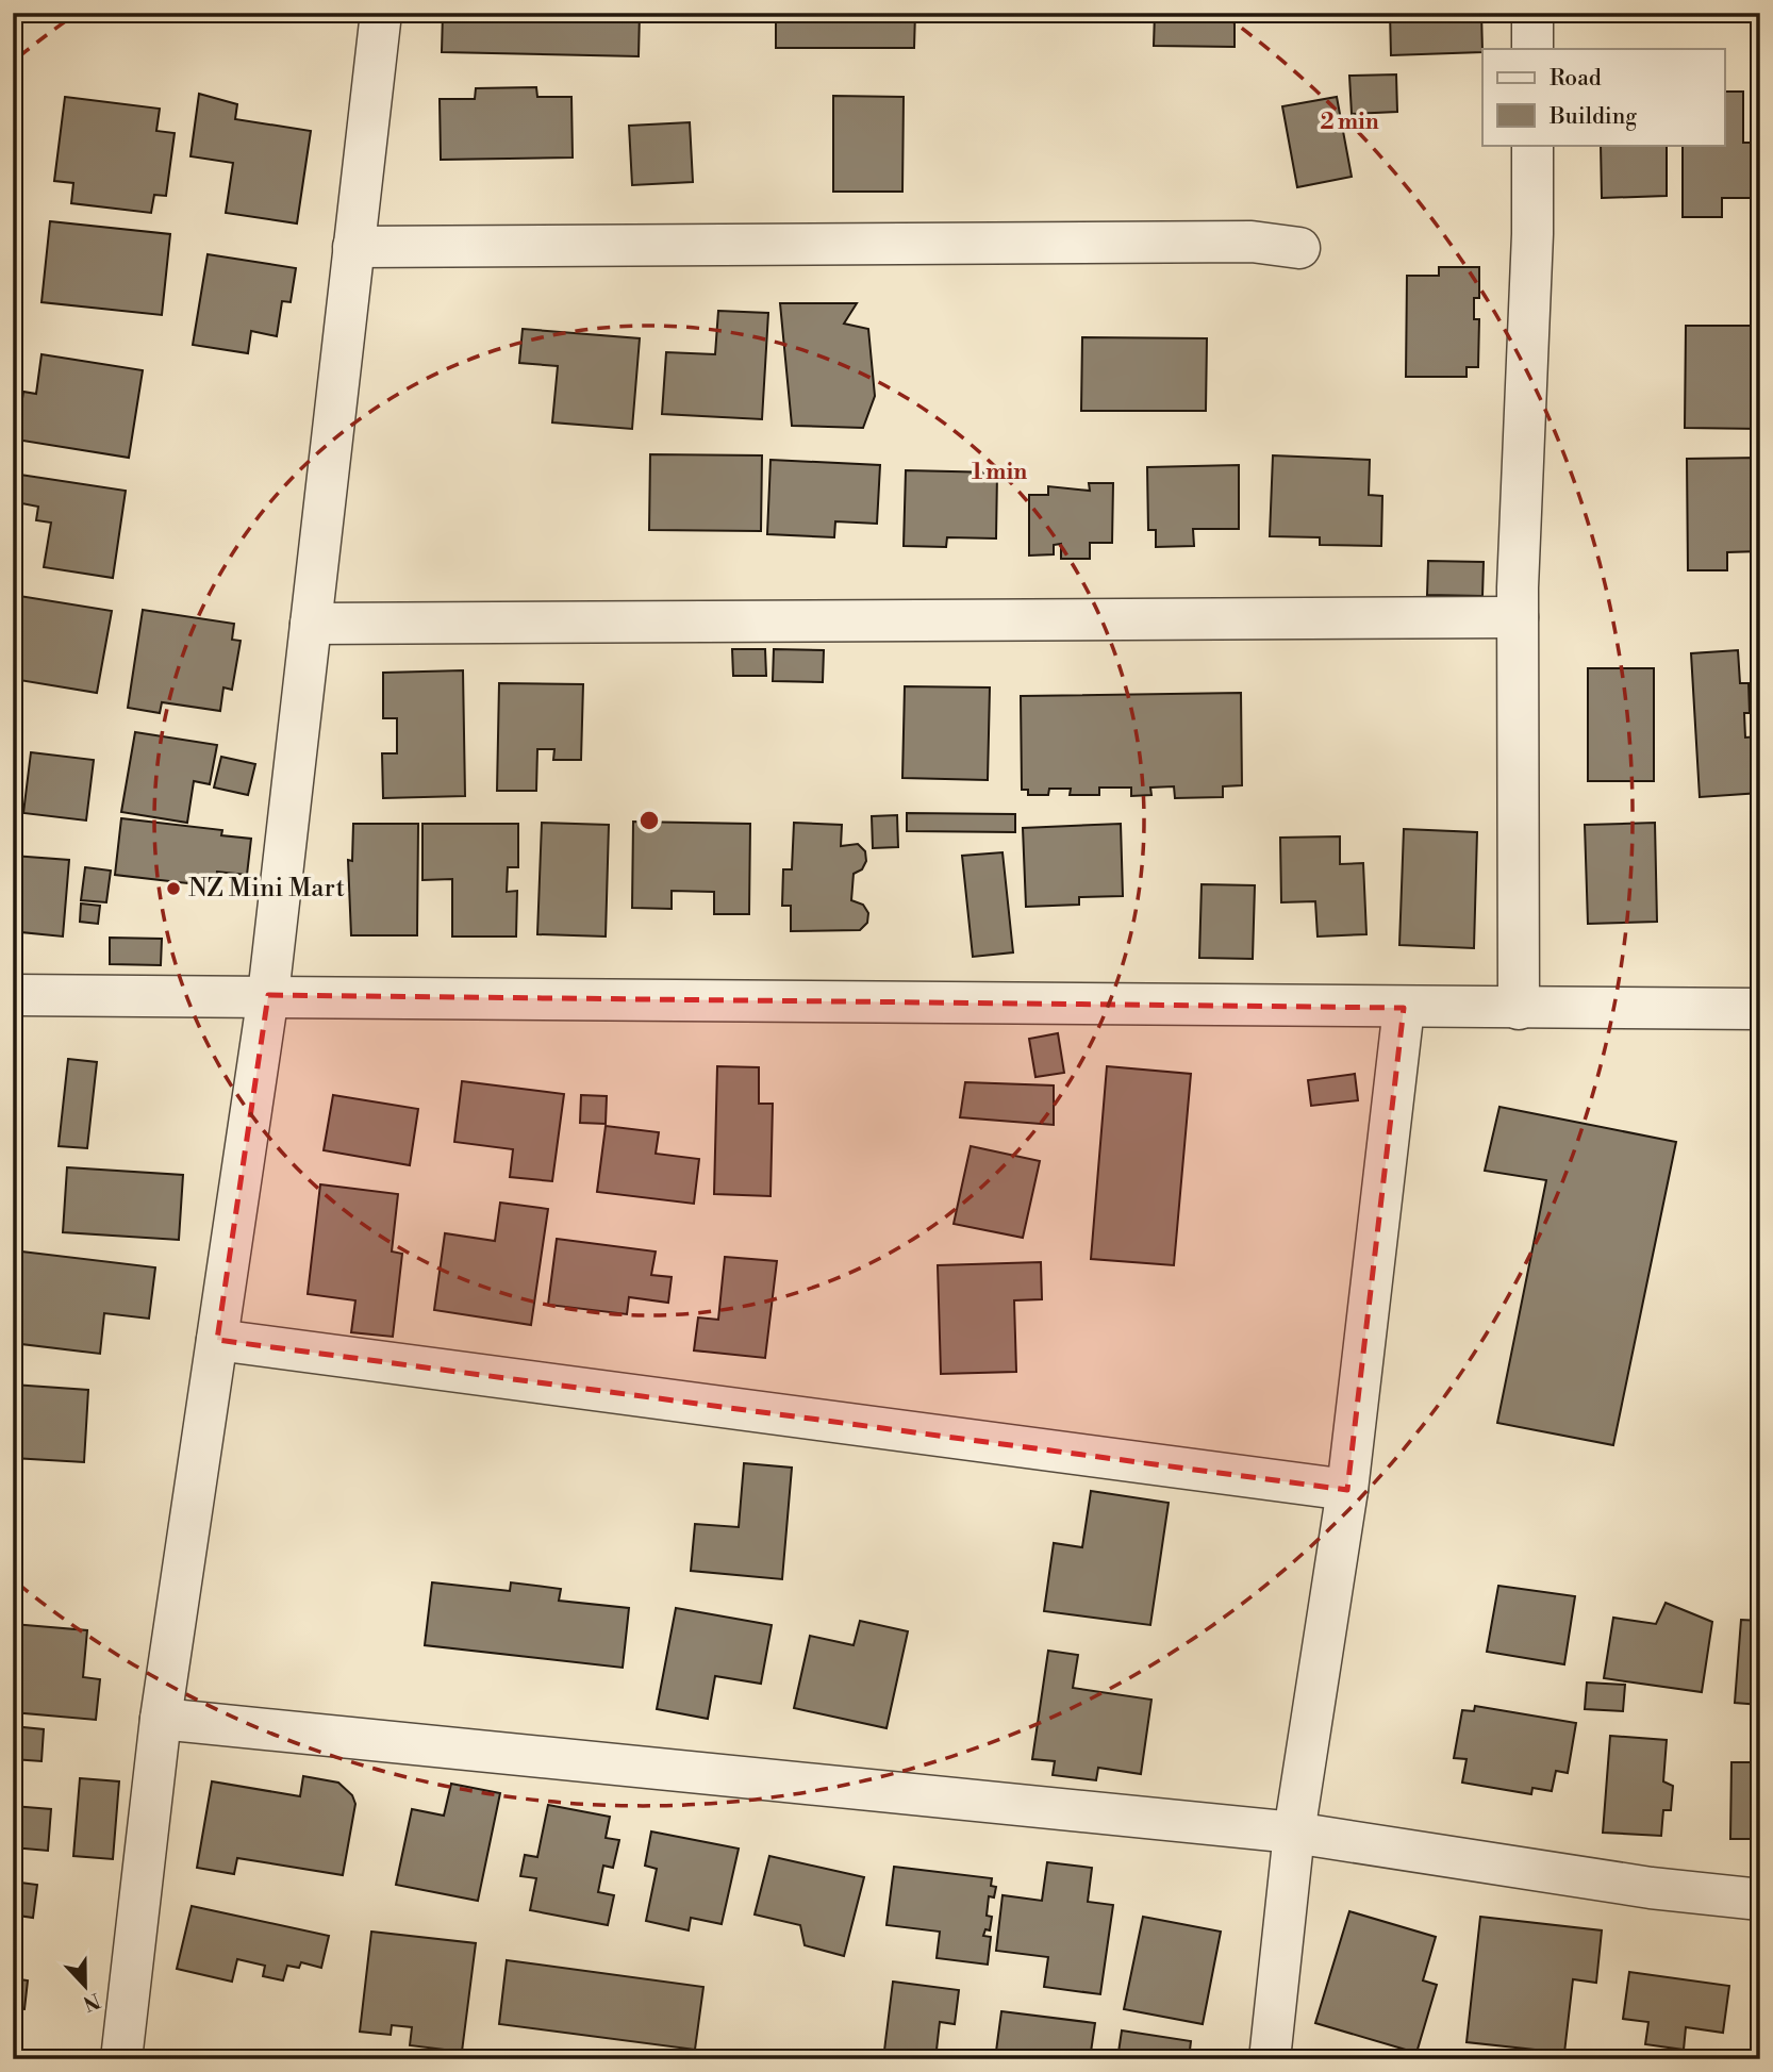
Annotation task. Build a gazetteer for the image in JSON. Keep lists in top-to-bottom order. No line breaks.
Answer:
{"places":["NZ Mini Mart"],"legend":["Road","Building"],"north":"bottom","rings":["2 min","1 min"]}
